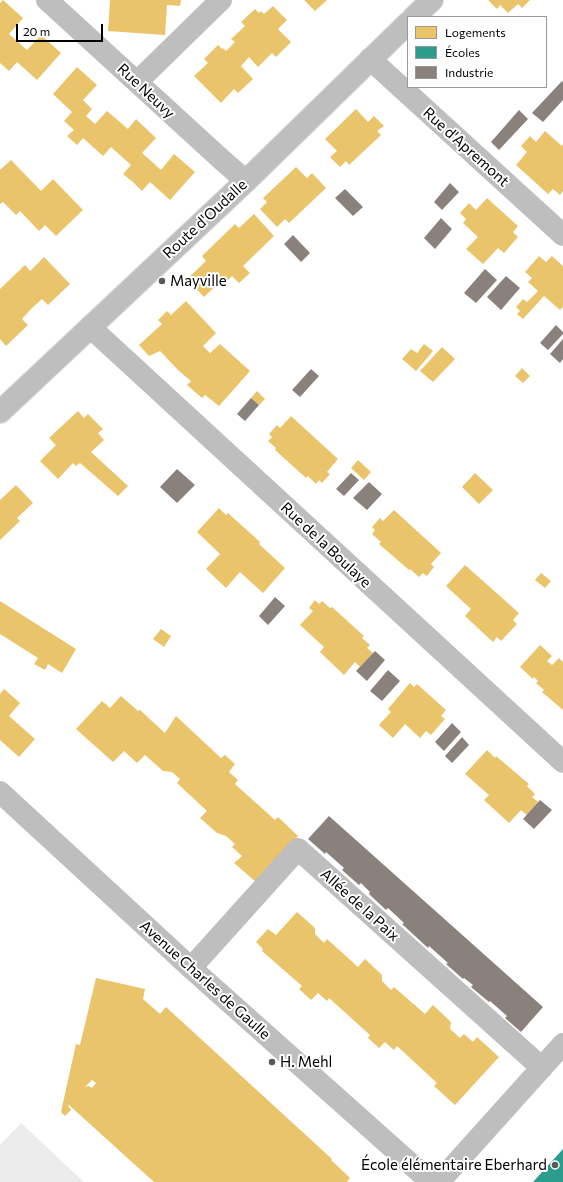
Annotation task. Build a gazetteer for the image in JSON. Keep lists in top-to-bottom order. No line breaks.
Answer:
{"streets":{"street":["Rue Neuvy","Rue d'Apremont","Route d'Oudalle","Rue de la Boulaye","Allée de la Paix","Avenue Charles de Gaulle"]},"crossings":[["Rue Neuvy","Route d'Oudalle"],["Rue d'Apremont","Route d'Oudalle"],["Route d'Oudalle","Rue de la Boulaye"],["Allée de la Paix","Avenue Charles de Gaulle"]],"places":["Mayville","H. Mehl","École élémentaire Eberhard"],"legend":["Logements","Écoles","Industrie"],"scale_bar":"20 m"}
